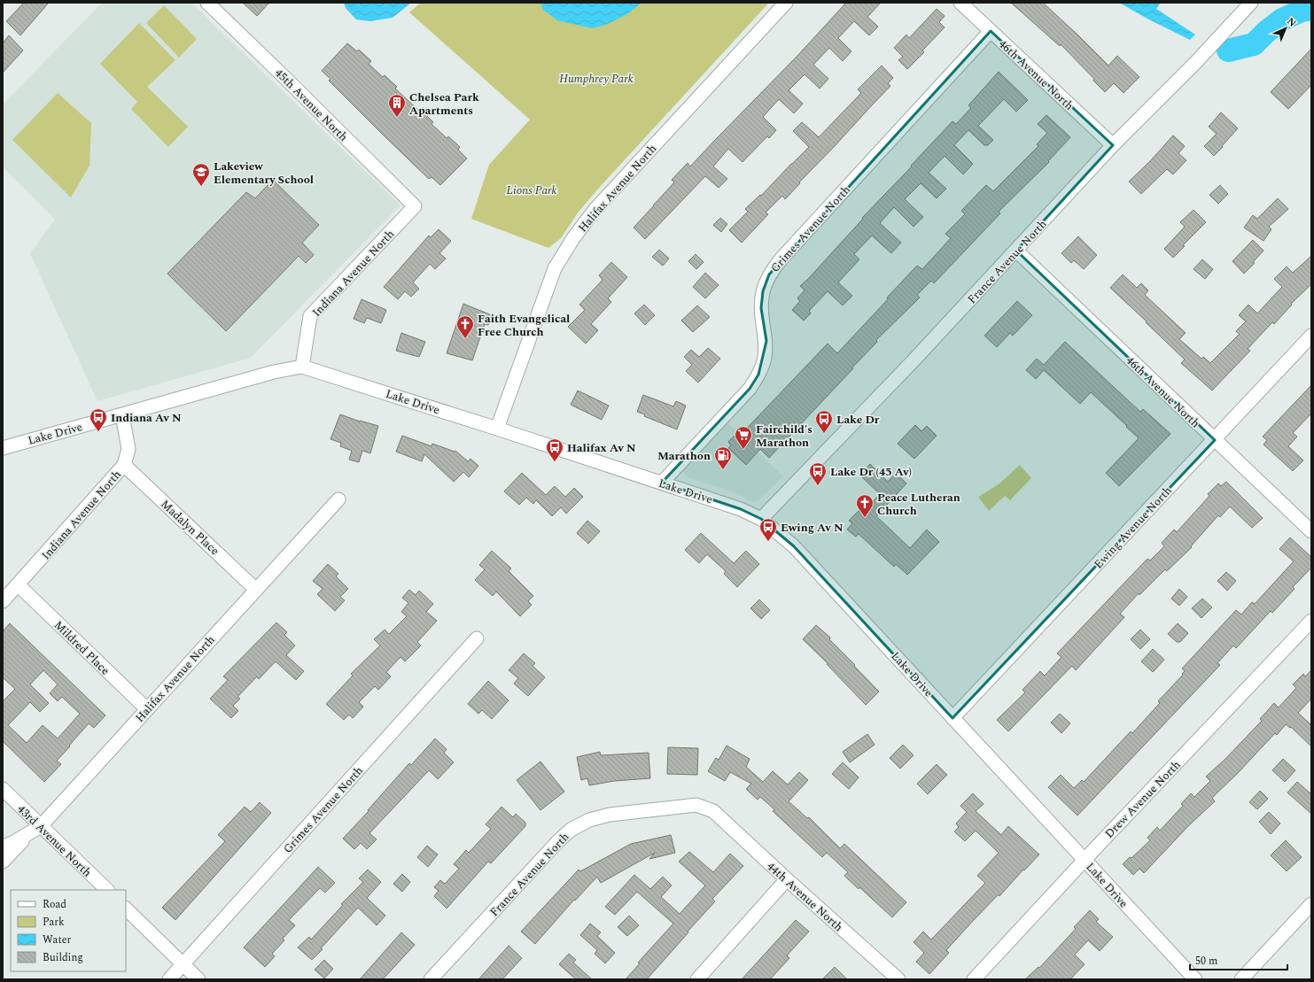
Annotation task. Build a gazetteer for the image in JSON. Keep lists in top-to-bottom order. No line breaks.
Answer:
{"streets":{"street":["46th Avenue North","45th Avenue North","Halifax Avenue North","Grimes Avenue North","France Avenue North","Indiana Avenue North","Lake Drive","Madalyn Place","Ewing Avenue North","Mildred Place","Drew Avenue North","43rd Avenue North","44th Avenue North"]},"crossings":[["46th Avenue North","Grimes Avenue North"],["46th Avenue North","France Avenue North"],["46th Avenue North","Ewing Avenue North"],["45th Avenue North","Indiana Avenue North"],["Halifax Avenue North","Lake Drive"],["Halifax Avenue North","Madalyn Place"],["Halifax Avenue North","Mildred Place"],["Halifax Avenue North","43rd Avenue North"],["Grimes Avenue North","Lake Drive"],["France Avenue North","Lake Drive"],["France Avenue North","44th Avenue North"],["Indiana Avenue North","Lake Drive"],["Indiana Avenue North","Madalyn Place"],["Indiana Avenue North","Mildred Place"],["Lake Drive","Ewing Avenue North"],["Lake Drive","Drew Avenue North"]],"parks":["Humphrey Park","Lions Park"],"places":{"building":["Chelsea Park Apartments"],"school or university":["Lakeview Elementary School"],"church":["Faith Evangelical Free Church","Peace Lutheran Church"],"bus stop":["Indiana Av N","Lake Dr","Halifax Av N","Lake Dr (45 Av)","Ewing Av N"],"supermarket":["Fairchild's Marathon"],"fuel station":["Marathon"]},"legend":["Road","Park","Water","Building"],"scale_bar":"50 m","north":"top right"}
